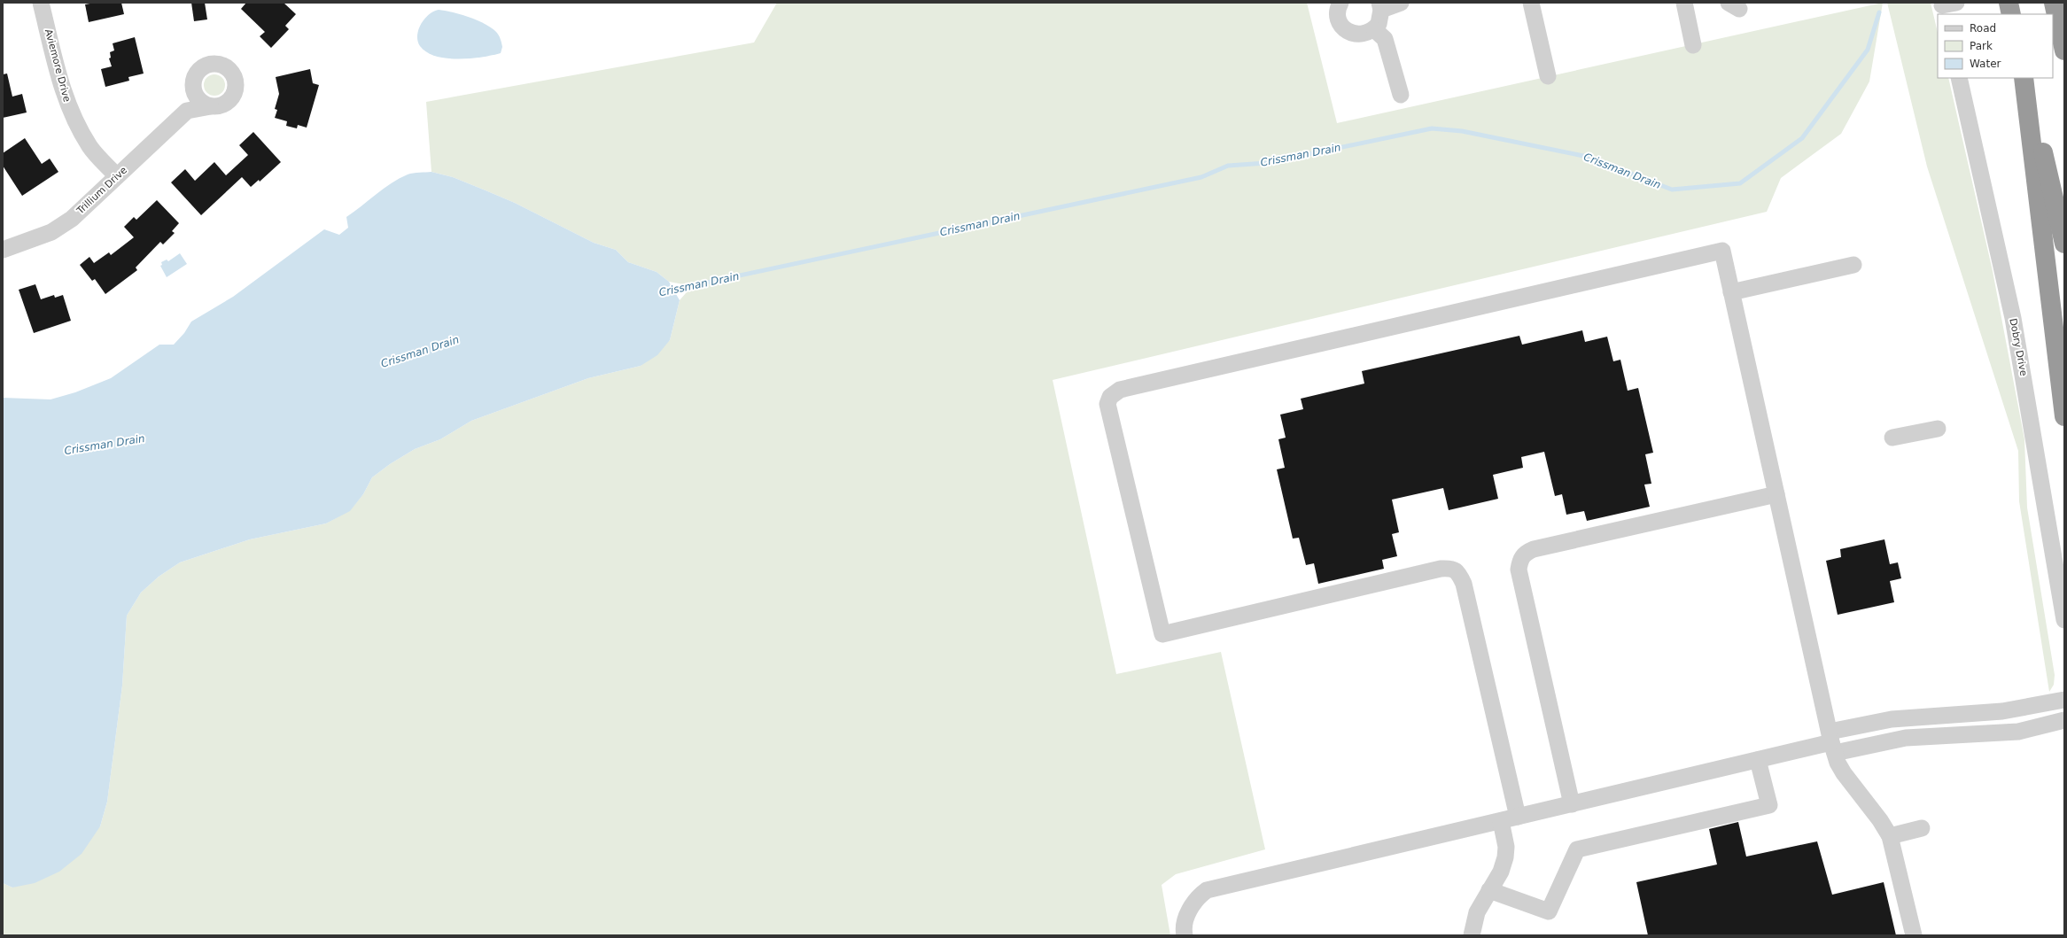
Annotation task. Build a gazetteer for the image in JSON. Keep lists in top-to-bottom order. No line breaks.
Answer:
{"streets":{"street":["Aviemore Drive","Trillium Drive","Dobry Drive"]},"crossings":[["Aviemore Drive","Trillium Drive"]],"water":["Crissman Drain"],"legend":["Road","Park","Water"]}
